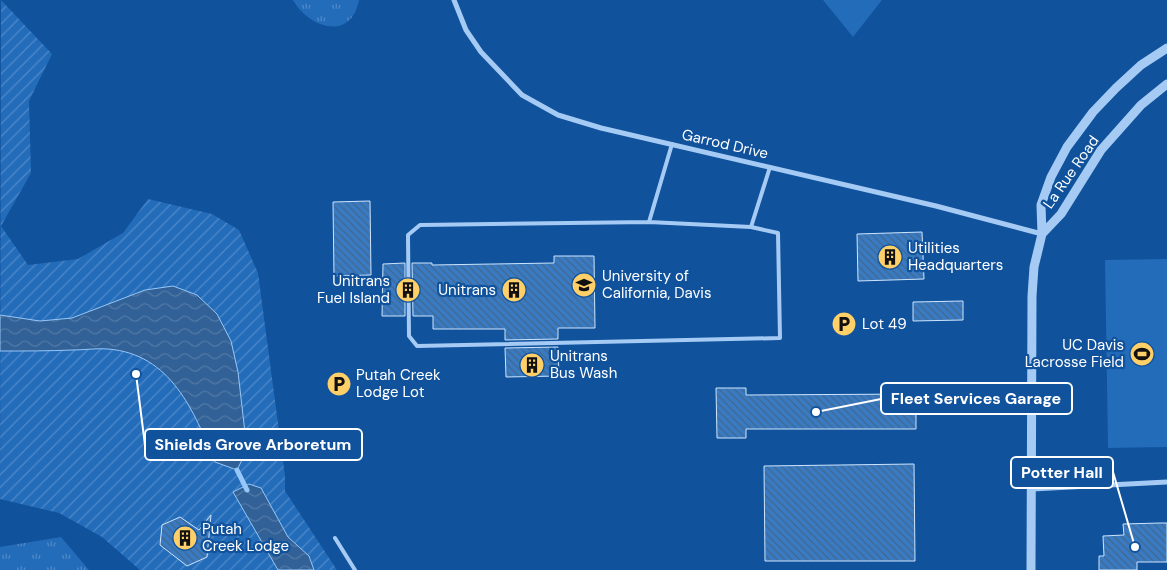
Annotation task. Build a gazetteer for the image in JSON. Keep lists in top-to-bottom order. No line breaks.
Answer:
{"streets":{"street":["Garrod Drive","La Rue Road"]},"crossings":[["Garrod Drive","La Rue Road"]],"places":{"building":["Utilities Headquarters","Unitrans Fuel Island","Unitrans","Unitrans Bus Wash","Putah Creek Lodge"],"school or university":["University of California, Davis"],"parking":["Lot 49","Putah Creek Lodge Lot"],"sports":["UC Davis Lacrosse Field"],"other":["Shields Grove Arboretum","Fleet Services Garage","Potter Hall"]}}
